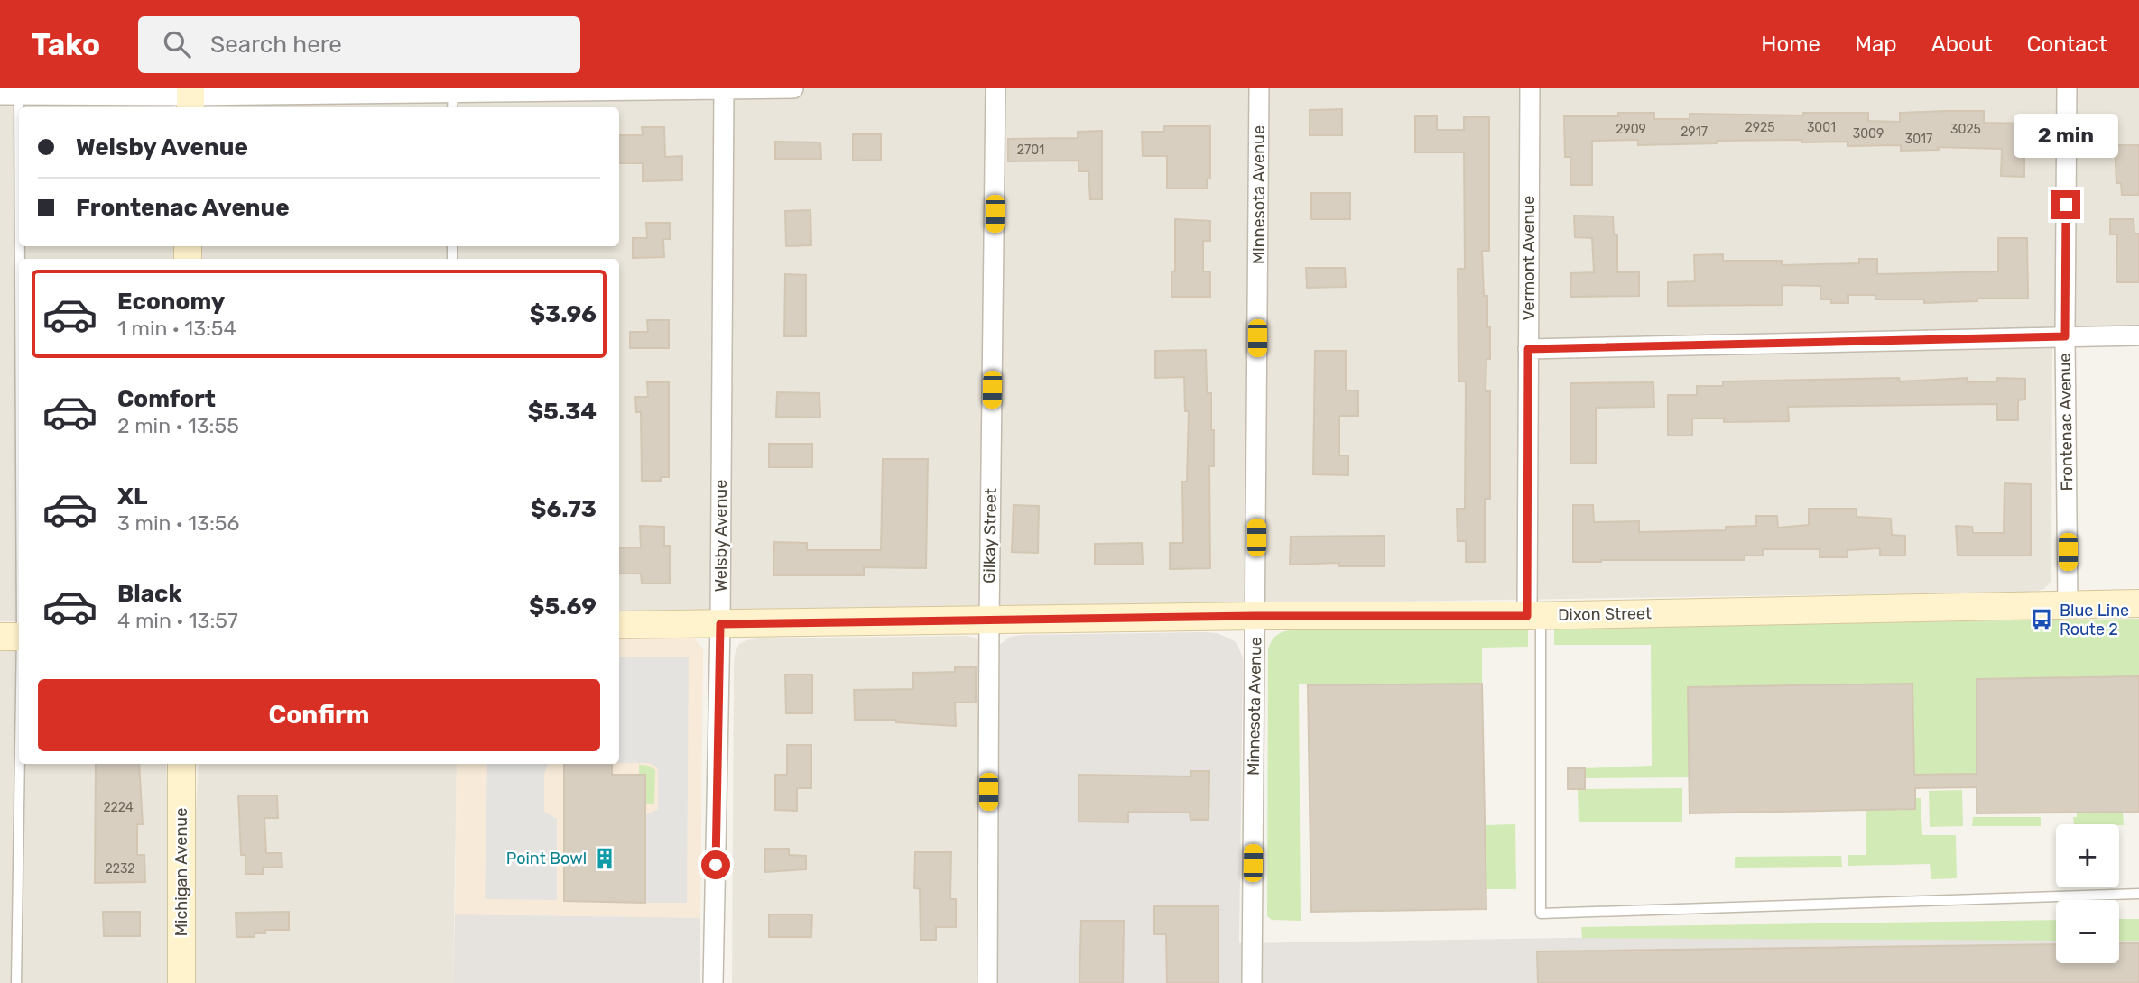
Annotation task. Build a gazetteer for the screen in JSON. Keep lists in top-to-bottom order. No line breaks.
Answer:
{"streets":{"street":["Minnesota Avenue","Vermont Avenue","Frontenac Avenue","Welsby Avenue","Gilkay Street","Dixon Street","Michigan Avenue"]},"crossings":[["Minnesota Avenue","Dixon Street"],["Vermont Avenue","Dixon Street"],["Frontenac Avenue","Dixon Street"],["Welsby Avenue","Dixon Street"],["Gilkay Street","Dixon Street"]],"places":{"bus stop":["Blue Line Route 2"],"building":["Point Bowl"]},"house_numbers":["2925","3001","2909","3025","2917","3009","3017","2701","2224","2232"],"page":{"header":"Tako","search":"Search here","nav":["Home","Map","About","Contact"],"banner":["Welsby Avenue","Frontenac Avenue"],"bubble":"2 min","list":[{"name":"Economy","note":"1 min · 13:54","value":"$3.96"},{"name":"Comfort","note":"2 min · 13:55","value":"$5.34"},{"name":"XL","note":"3 min · 13:56","value":"$6.73"},{"name":"Black","note":"4 min · 13:57","value":"$5.69"}],"buttons":"Confirm","map_buttons":["+","−"]}}
